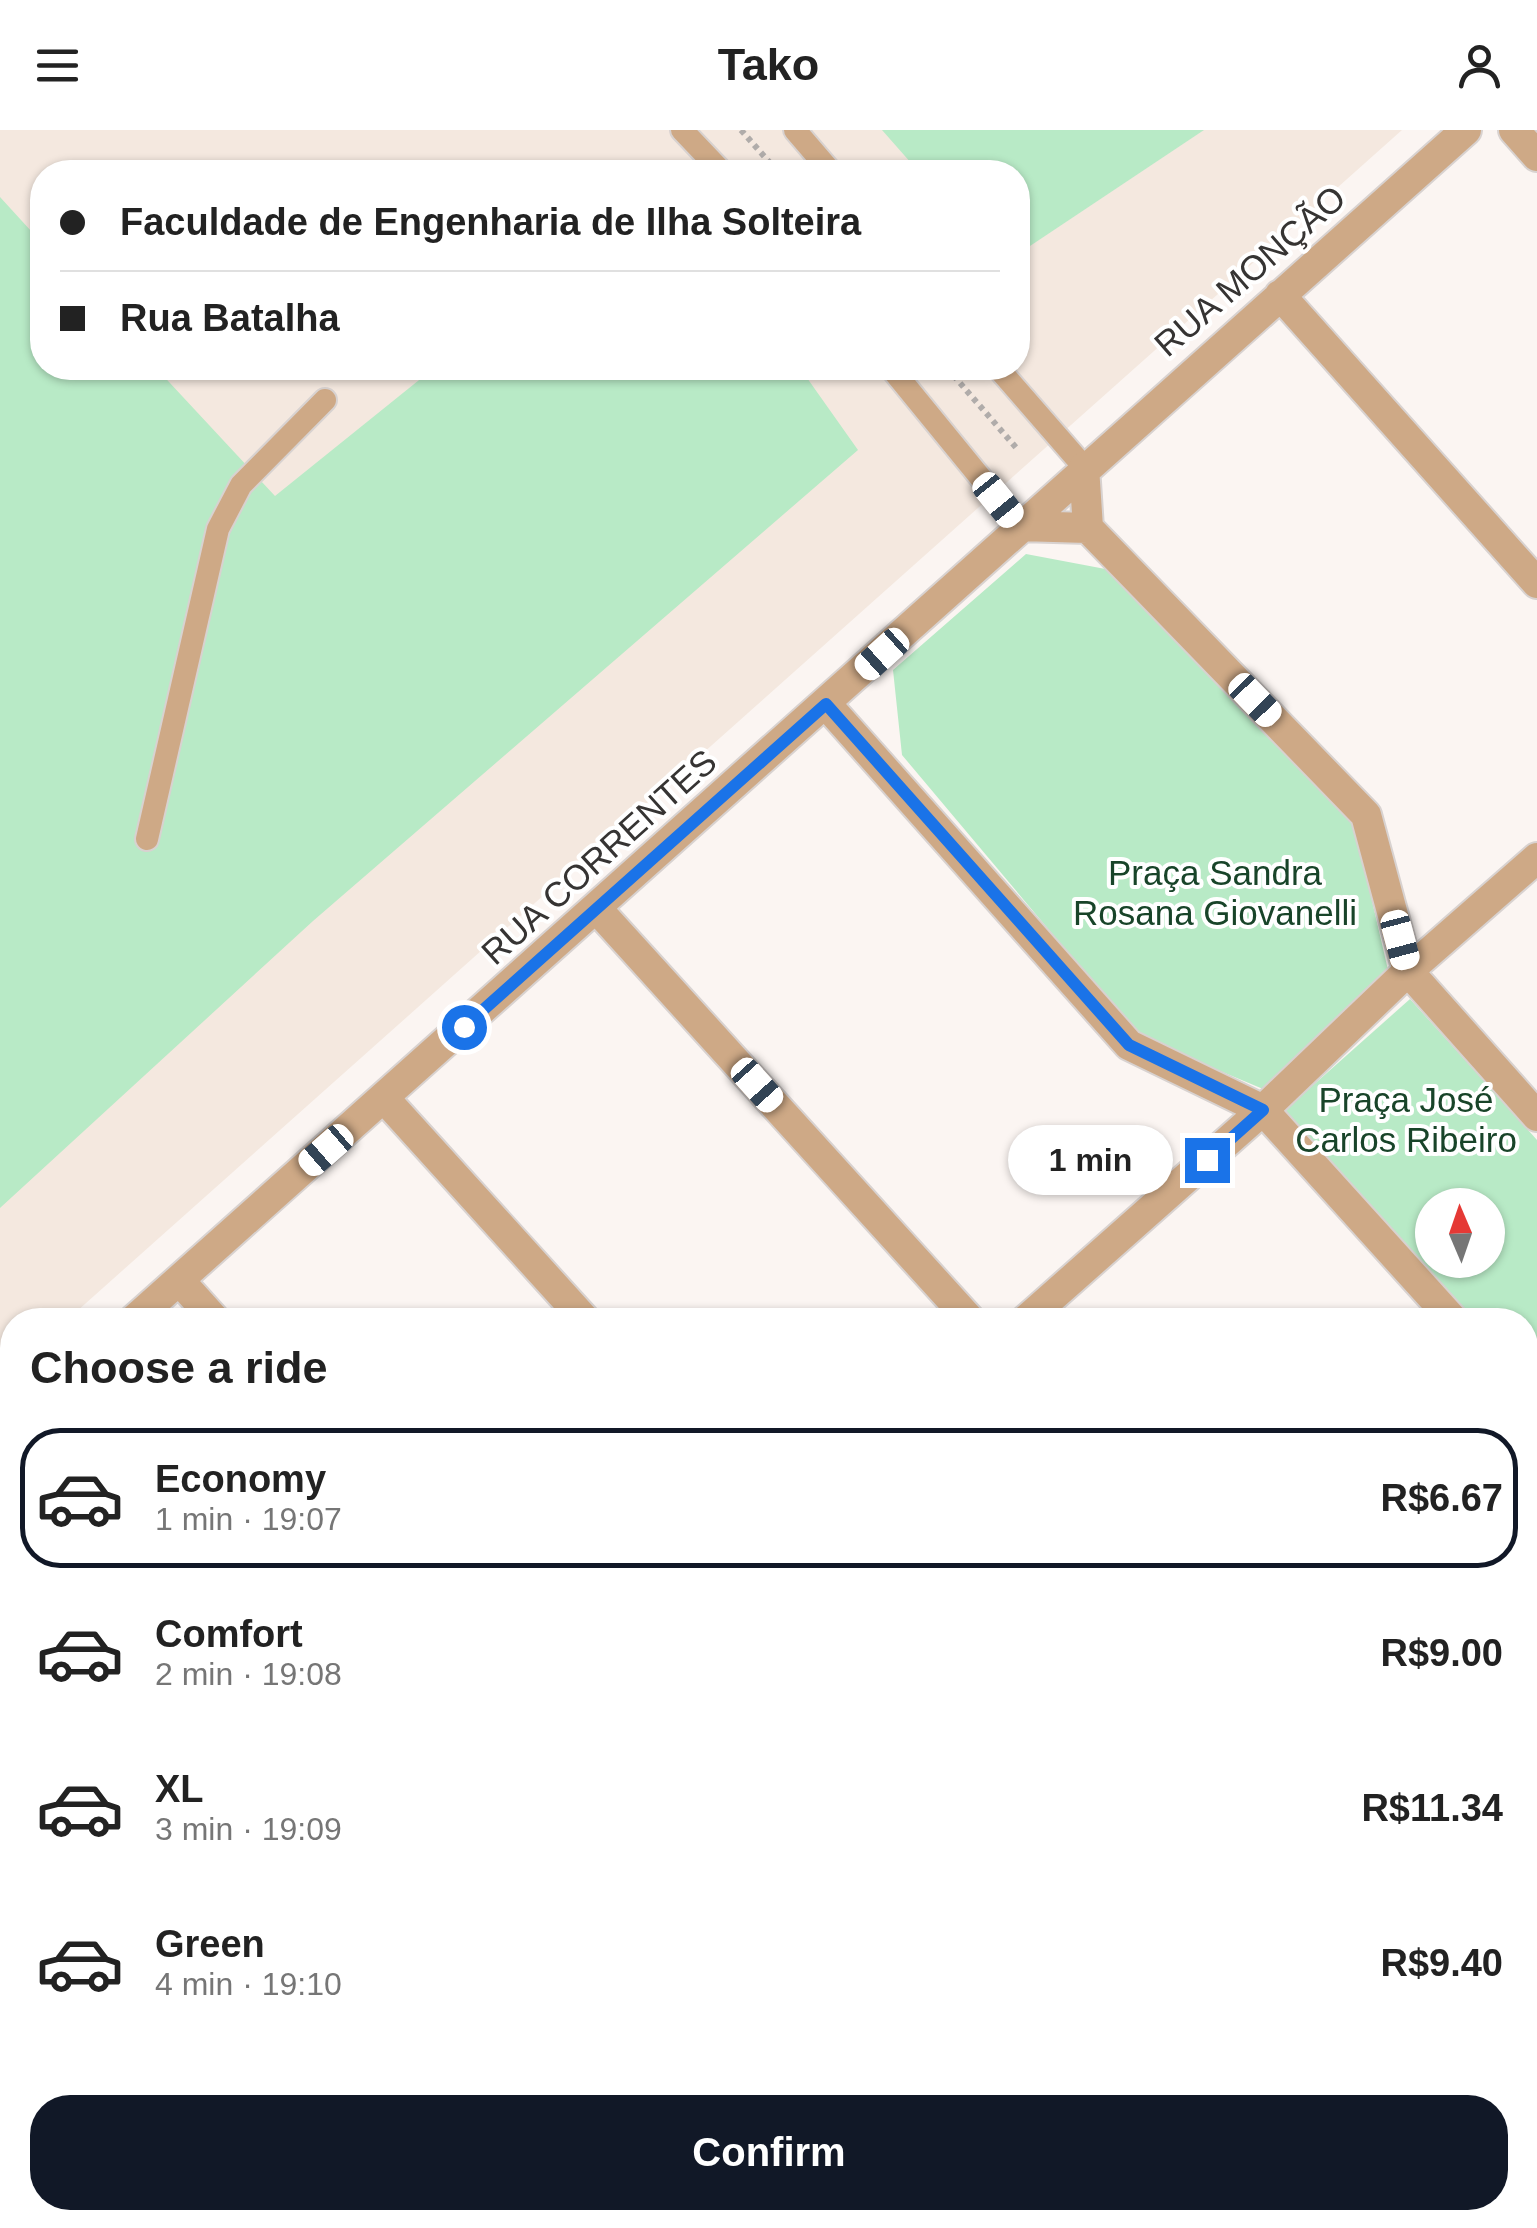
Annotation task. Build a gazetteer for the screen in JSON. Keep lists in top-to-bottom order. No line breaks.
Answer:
{"streets":{"street":["RUA MONÇÃO","RUA CORRENTES"]},"crossings":[["RUA MONÇÃO","RUA CORRENTES"]],"parks":["Praça Sandra Rosana Giovanelli","Praça José Carlos Ribeiro"],"north":"top","page":{"header":"Tako","banner":["Faculdade de Engenharia de Ilha Solteira","Rua Batalha"],"bubble":"1 min","heading":"Choose a ride","list":[{"name":"Economy","note":"1 min · 19:07","value":"R$6.67"},{"name":"Comfort","note":"2 min · 19:08","value":"R$9.00"},{"name":"XL","note":"3 min · 19:09","value":"R$11.34"},{"name":"Green","note":"4 min · 19:10","value":"R$9.40"}],"buttons":"Confirm"}}
